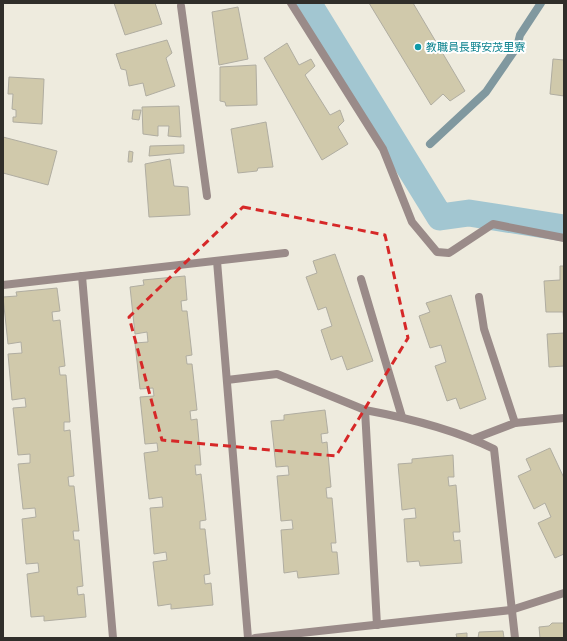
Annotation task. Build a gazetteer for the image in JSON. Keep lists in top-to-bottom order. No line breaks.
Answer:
{"places":["教職員長野安茂里寮"]}
